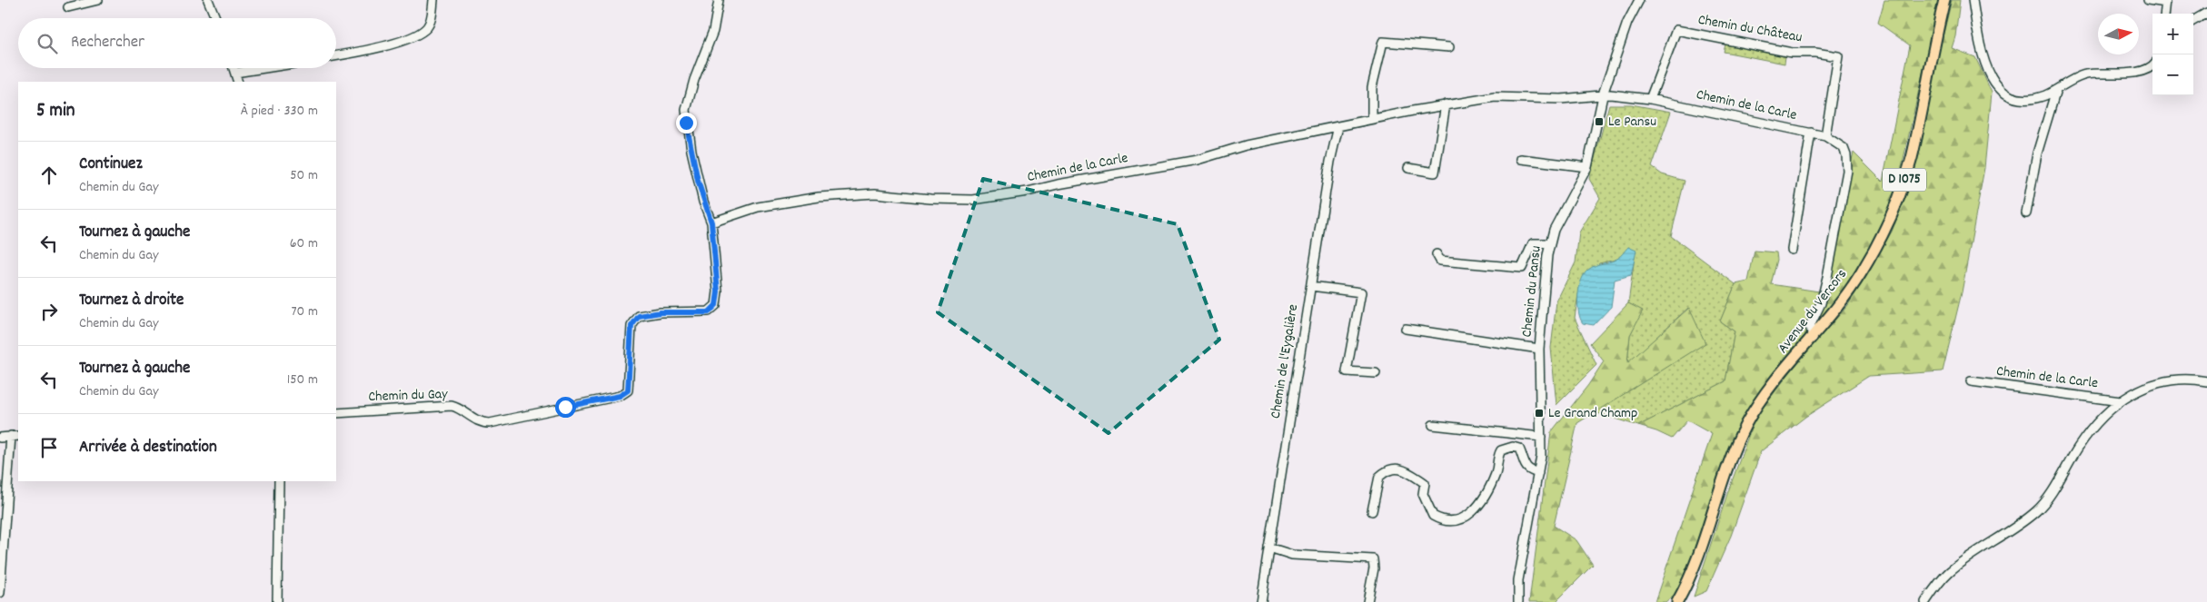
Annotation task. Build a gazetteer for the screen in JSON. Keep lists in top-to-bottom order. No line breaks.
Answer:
{"streets":{"main road":["D 1075","Avenue du Vercors"],"street":["Chemin du Château","Chemin de la Carle","Chemin du Pansu","Chemin de l'Eygalière","Chemin du Gay"]},"crossings":[["Chemin du Château","Chemin de la Carle"],["Chemin de la Carle","Chemin du Pansu"],["Chemin de la Carle","Avenue du Vercors"],["Chemin de la Carle","Chemin de l'Eygalière"],["Chemin de la Carle","Chemin du Gay"]],"places":{"transit":["Le Pansu","Le Grand Champ"]},"north":"right","page":{"map_buttons":["+","−"],"search":"Rechercher","heading":["5 min","À pied · 330 m"],"list":[["Continuez","Chemin du Gay","50 m"],["Tournez à gauche","Chemin du Gay","60 m"],["Tournez à droite","Chemin du Gay","70 m"],["Tournez à gauche","Chemin du Gay","150 m"],"Arrivée à destination"]}}
